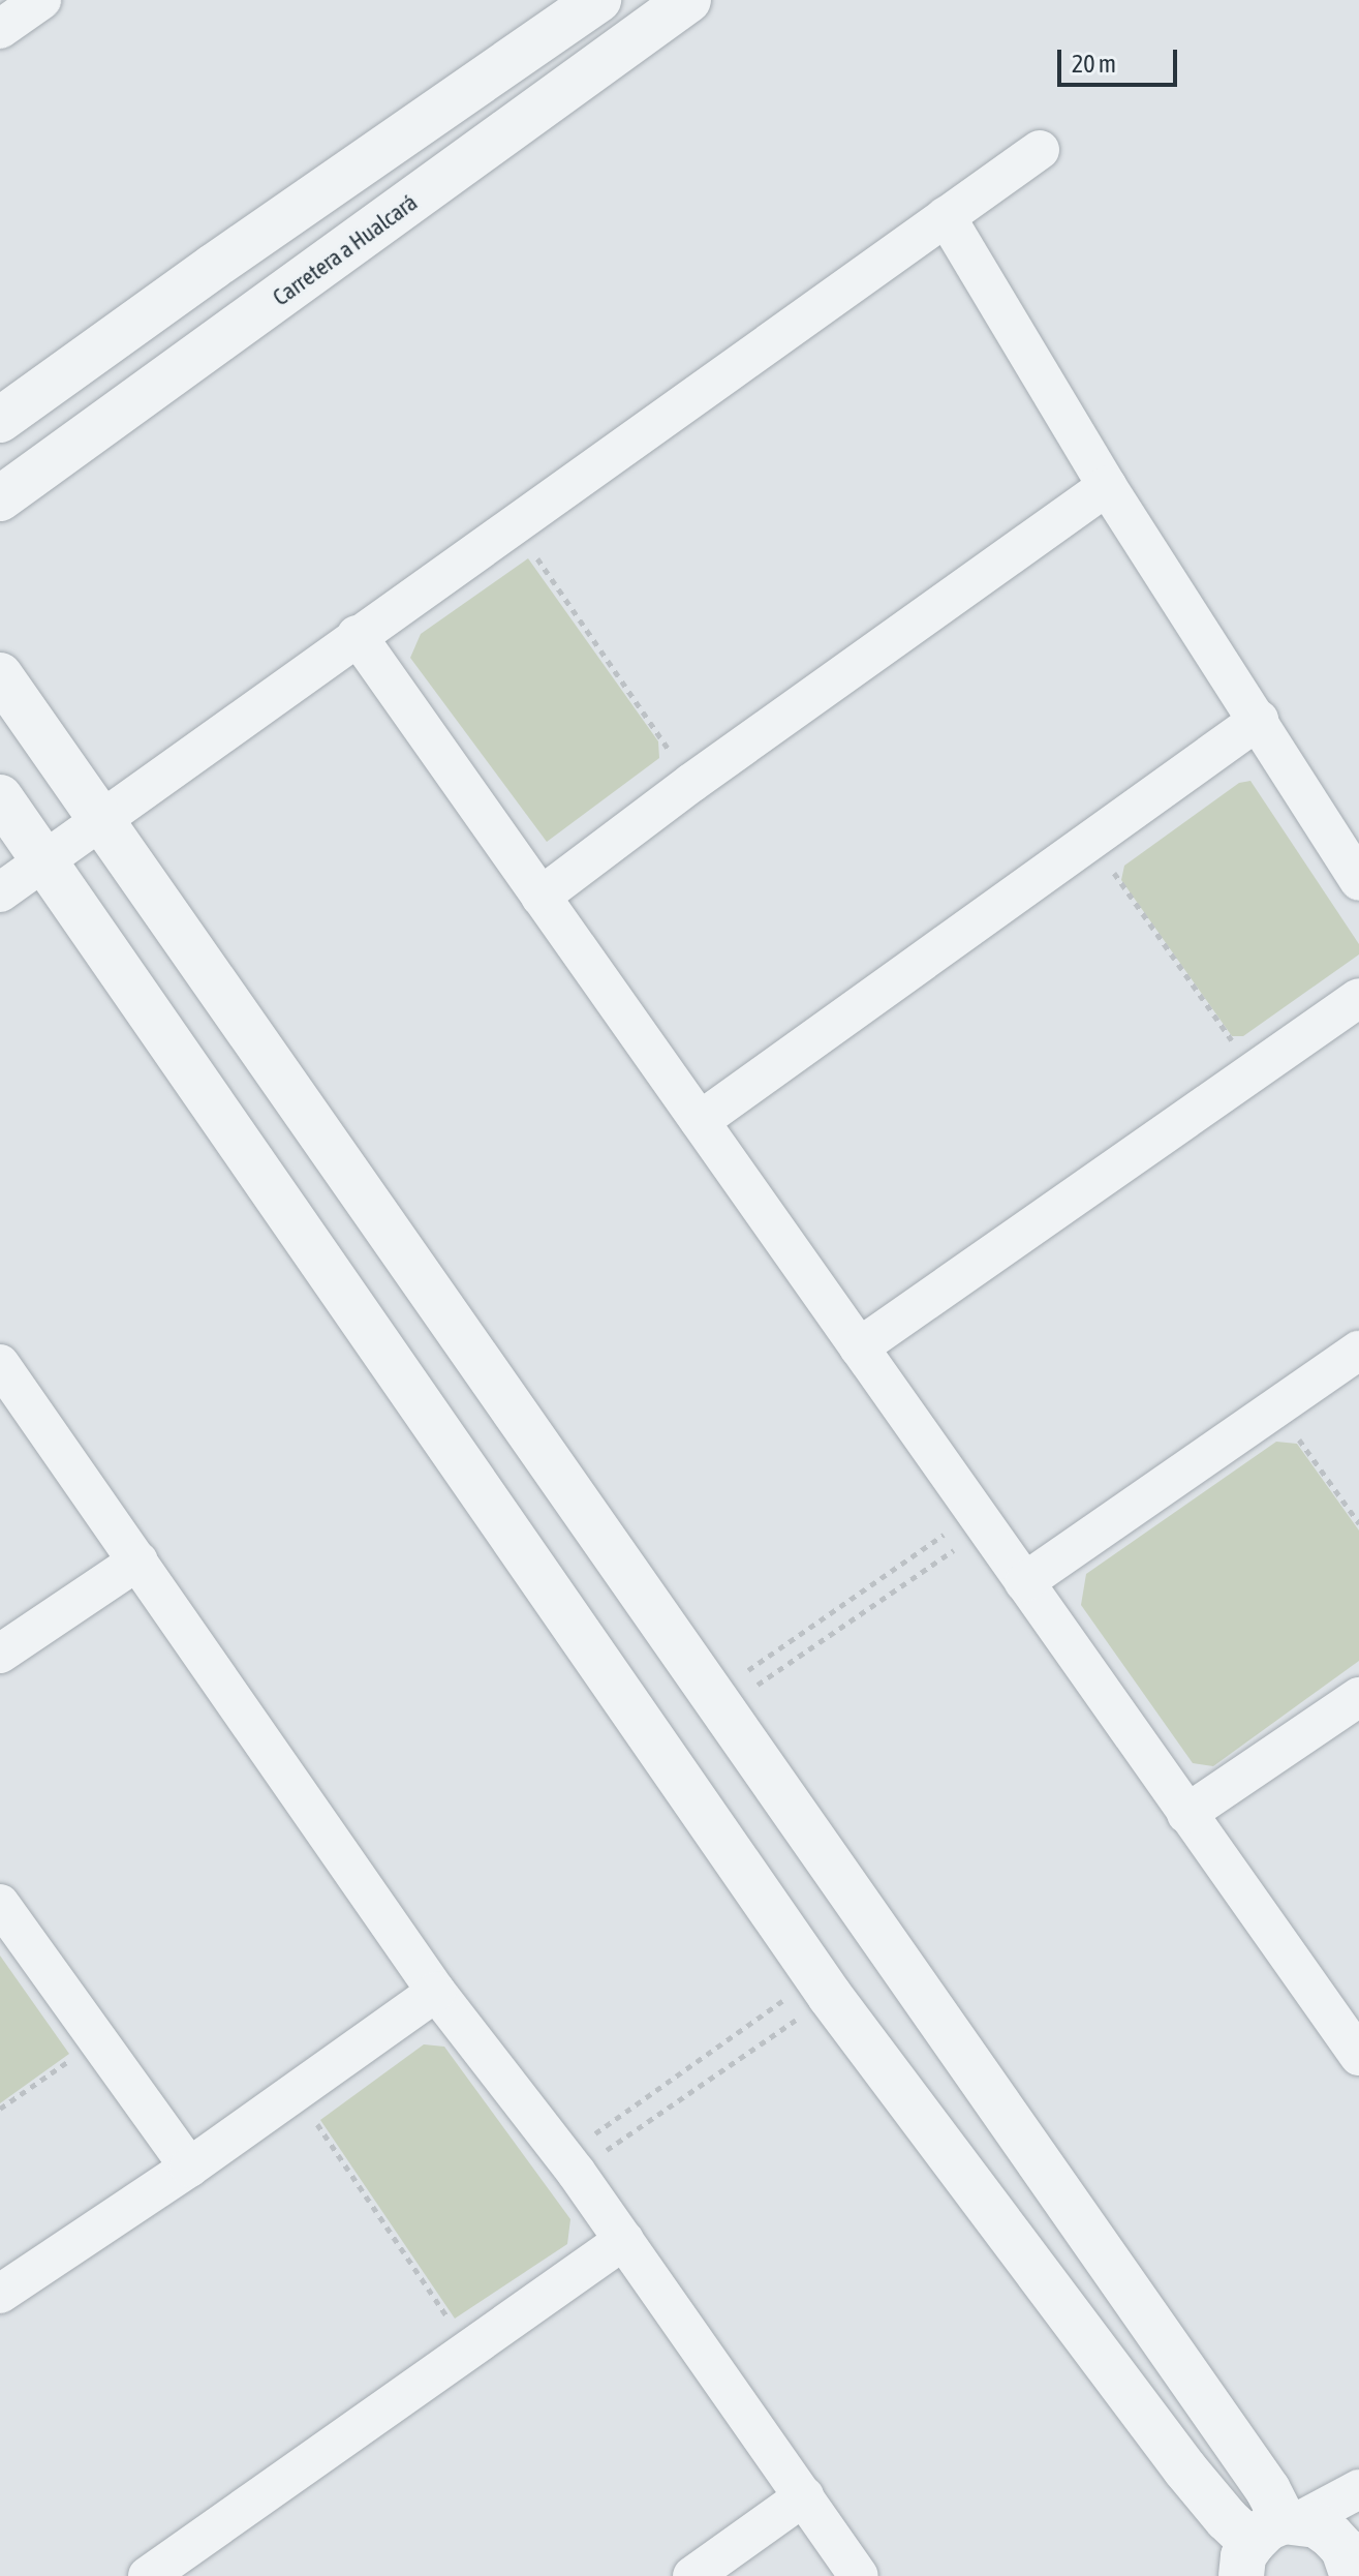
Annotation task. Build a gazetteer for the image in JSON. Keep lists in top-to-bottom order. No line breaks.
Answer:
{"streets":{"street":["Carretera a Hualcará"]},"scale_bar":"20 m"}
